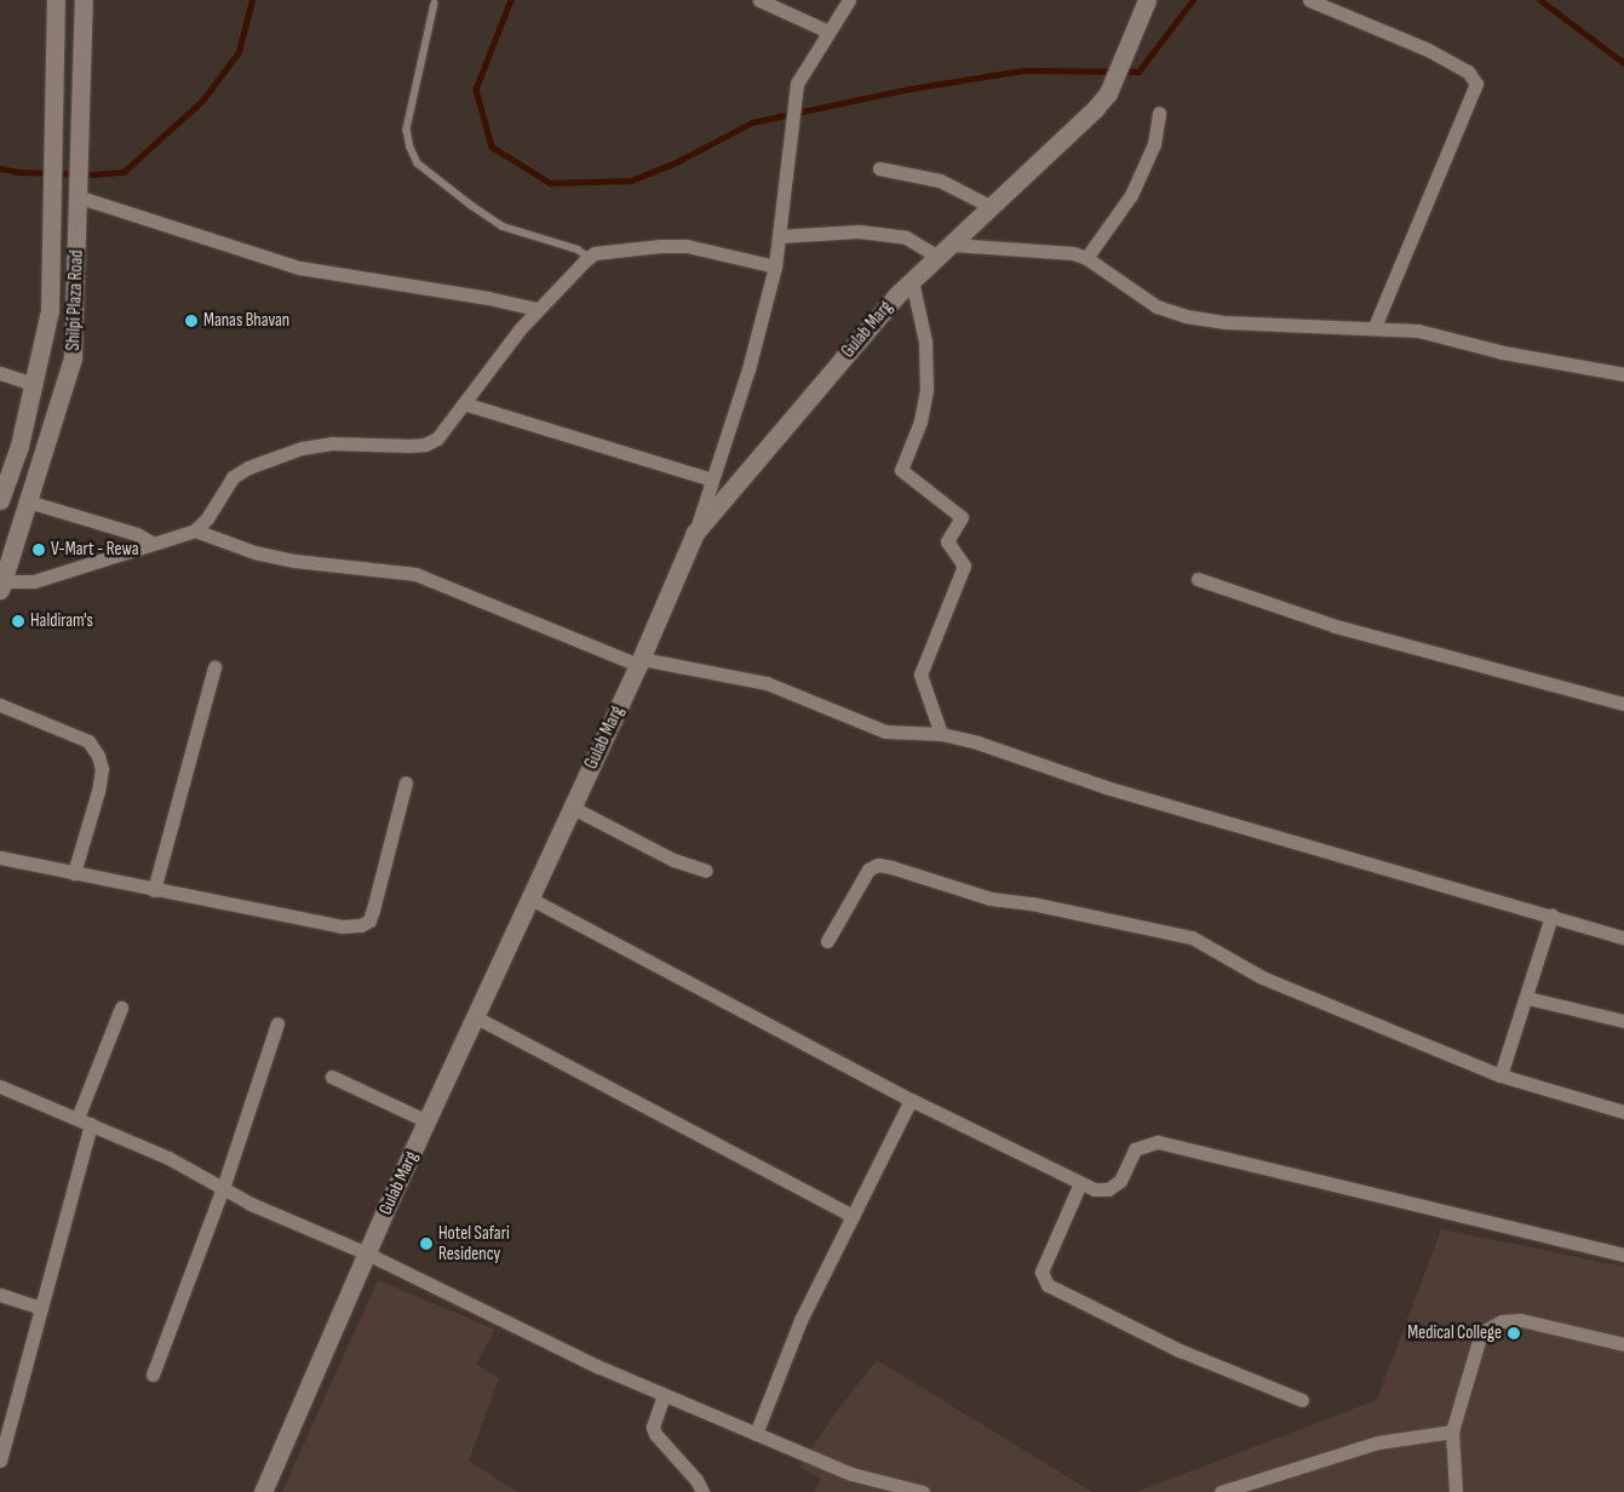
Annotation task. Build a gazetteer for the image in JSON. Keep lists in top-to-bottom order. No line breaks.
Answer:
{"streets":{"street":["Shilpi Plaza Road","Gulab Marg"]},"places":["Manas Bhavan","V-Mart - Rewa","Haldiram's","Hotel Safari Residency","Medical College"]}
